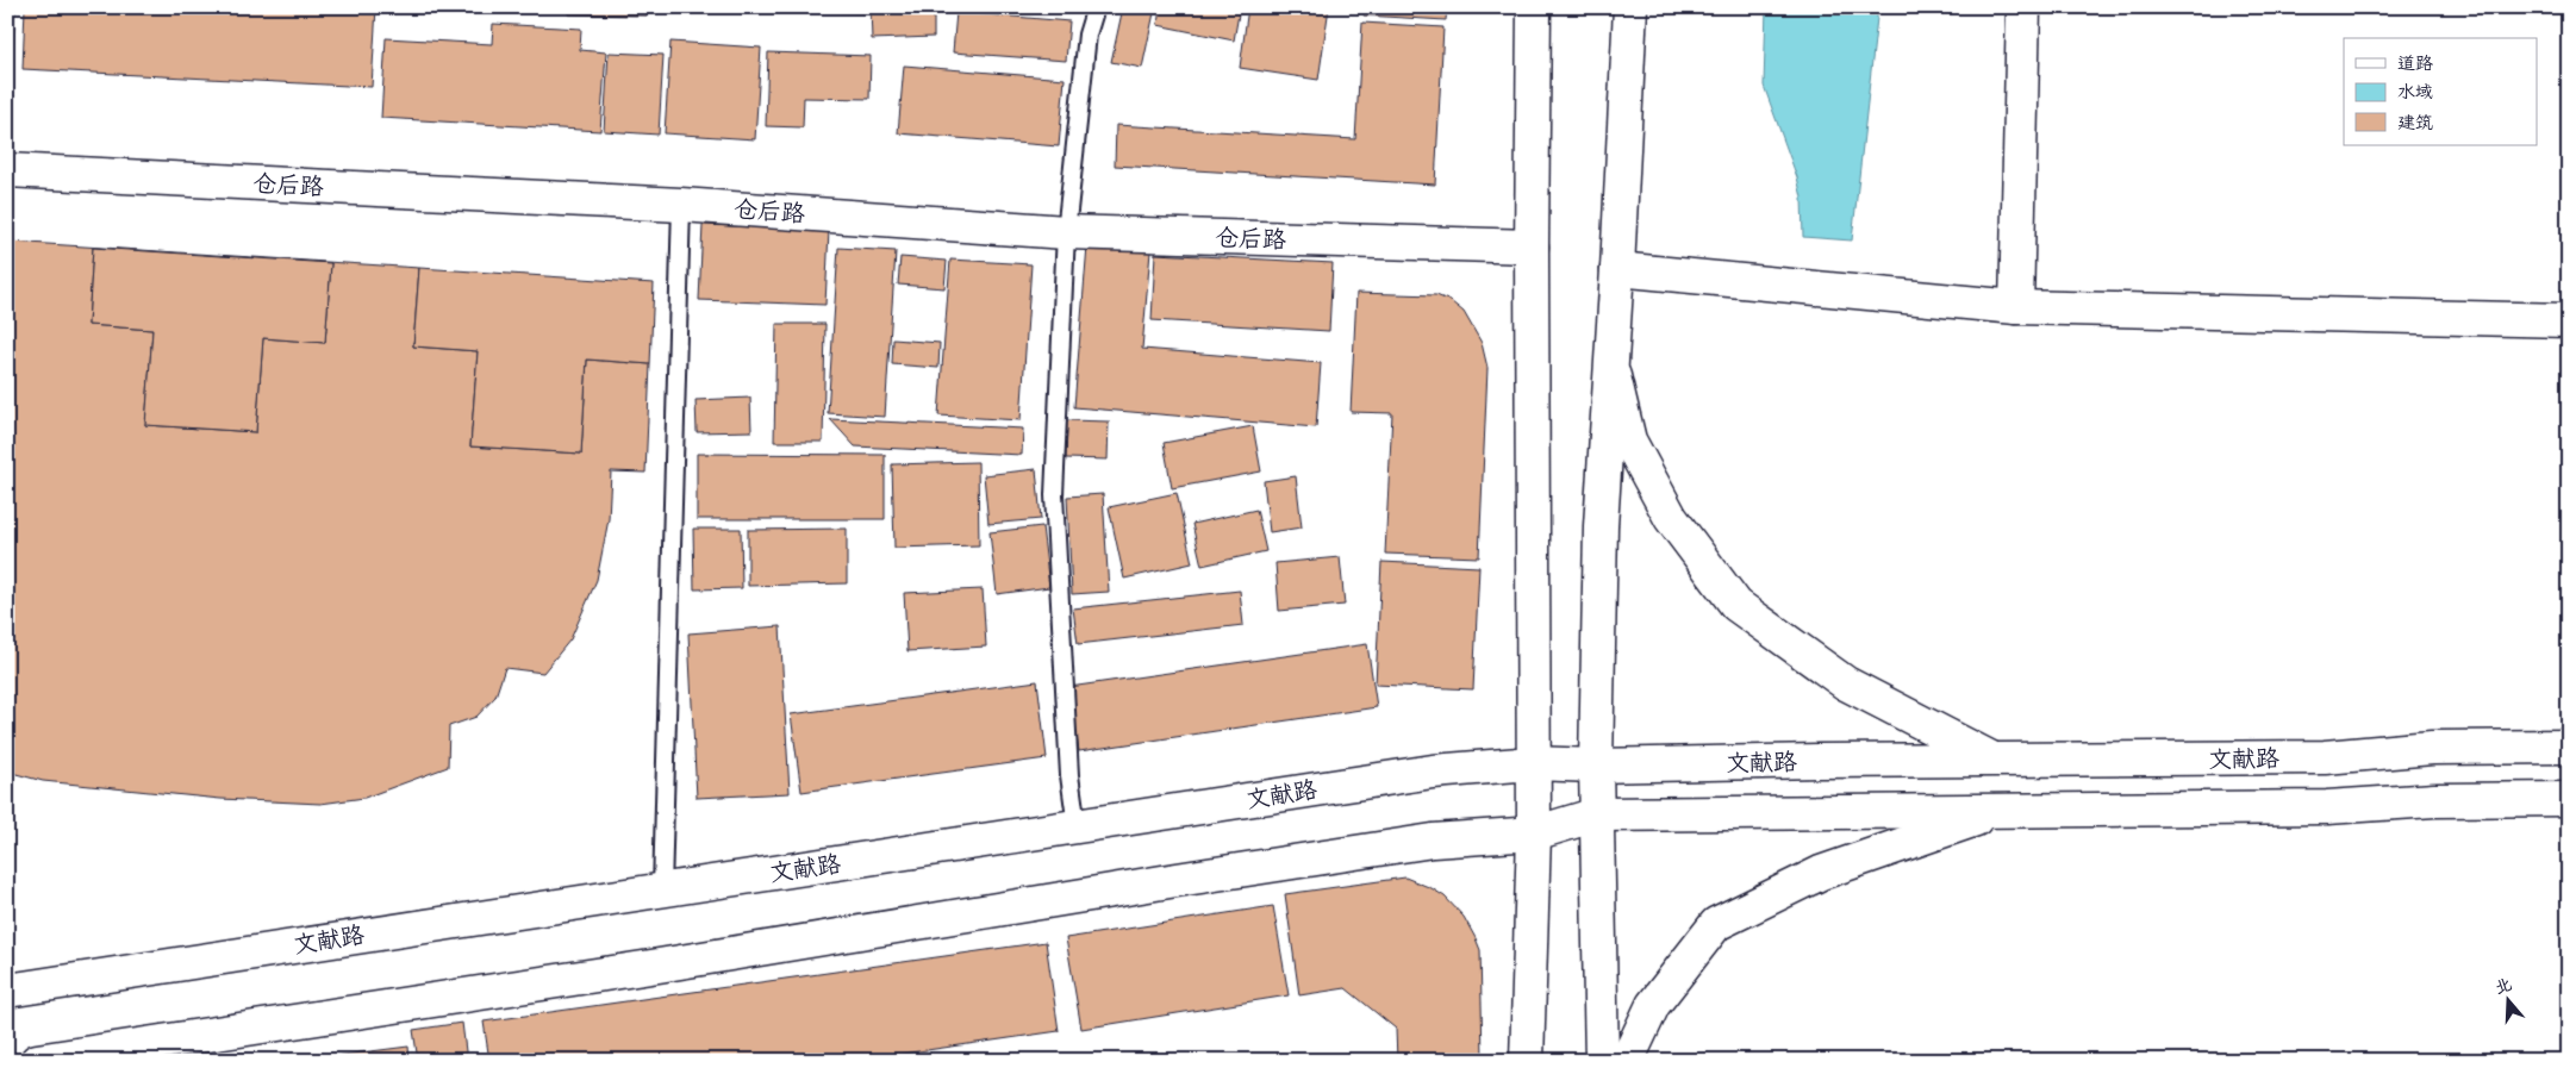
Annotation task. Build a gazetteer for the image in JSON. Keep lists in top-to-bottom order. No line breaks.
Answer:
{"streets":{"main road":["仓后路","文献路"]},"legend":["道路","水域","建筑"],"north":"top"}
